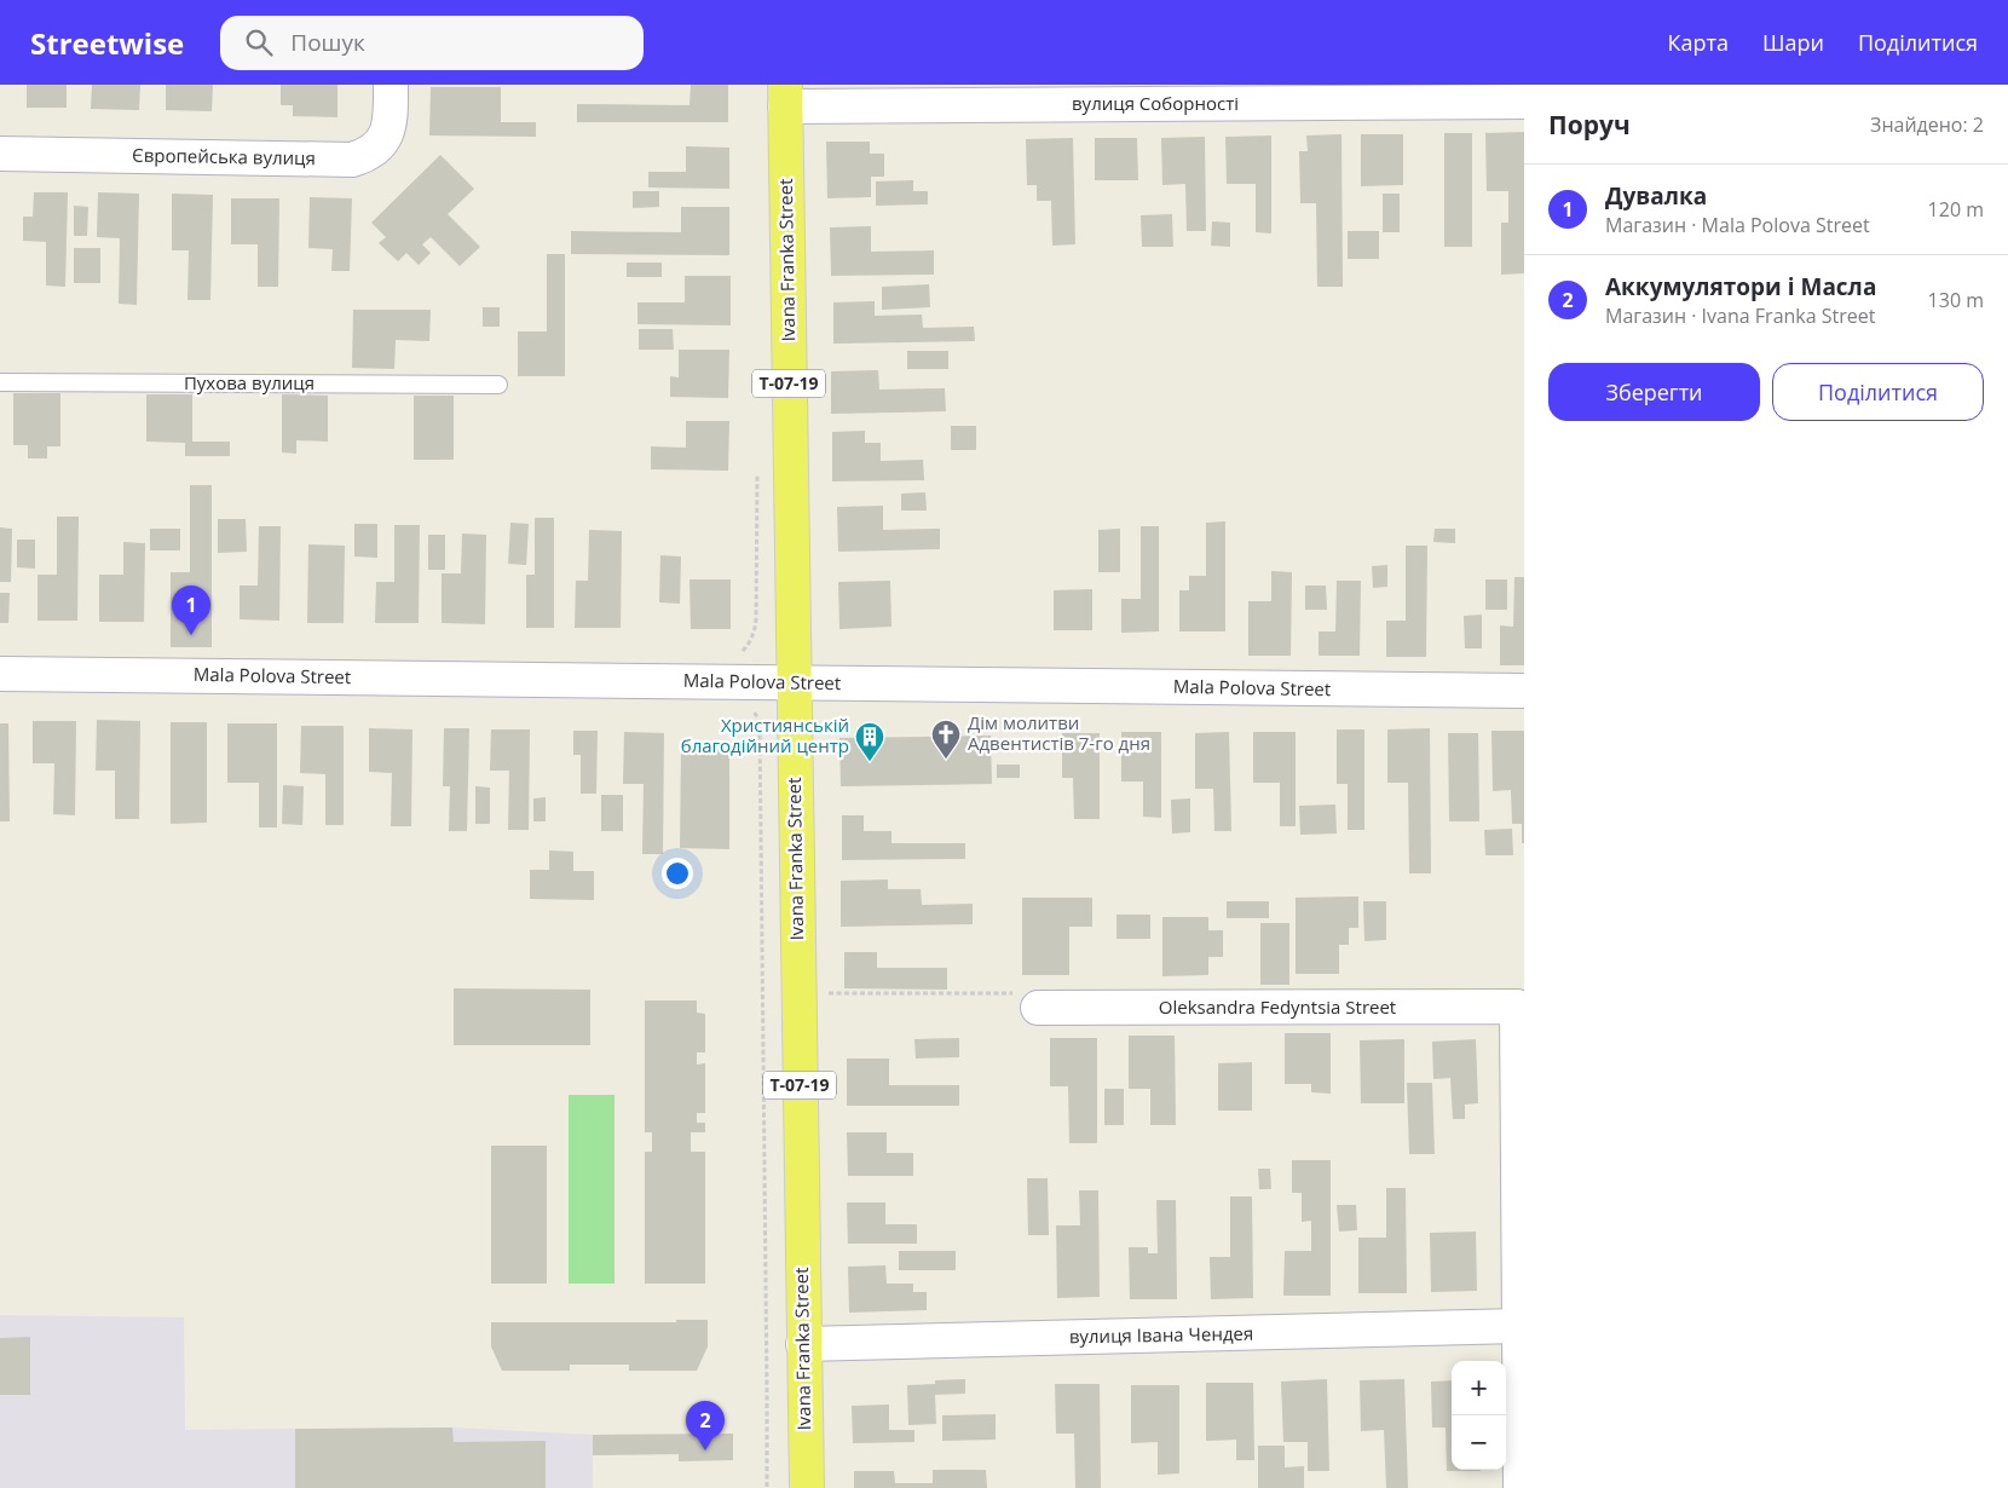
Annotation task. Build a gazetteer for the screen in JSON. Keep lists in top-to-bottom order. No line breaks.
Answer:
{"streets":{"main road":["Ivana Franka Street","Т-07-19"],"street":["вулиця Соборності","Європейська вулиця","Mala Polova Street","Oleksandra Fedyntsia Street","вулиця Івана Чендея"],"lane":["Пухова вулиця"]},"crossings":[["вулиця Соборності","Ivana Franka Street"],["Ivana Franka Street","Mala Polova Street"],["Ivana Franka Street","вулиця Івана Чендея"]],"places":{"church":["Дім молитви Адвентистів 7-го дня"],"building":["Християнській благодійний центр"]},"page":{"header":"Streetwise","search":"Пошук","nav":["Карта","Шари","Поділитися"],"heading":["Поруч","Знайдено: 2"],"list":[{"mark":"1","name":"Дувалка","note":"Магазин · Mala Polova Street","value":"120 m"},{"mark":"2","name":"Аккумулятори і Масла","note":"Магазин · Ivana Franka Street","value":"130 m"}],"buttons":["Зберегти","Поділитися"],"pins":["1","2"],"map_buttons":["+","−"]}}
